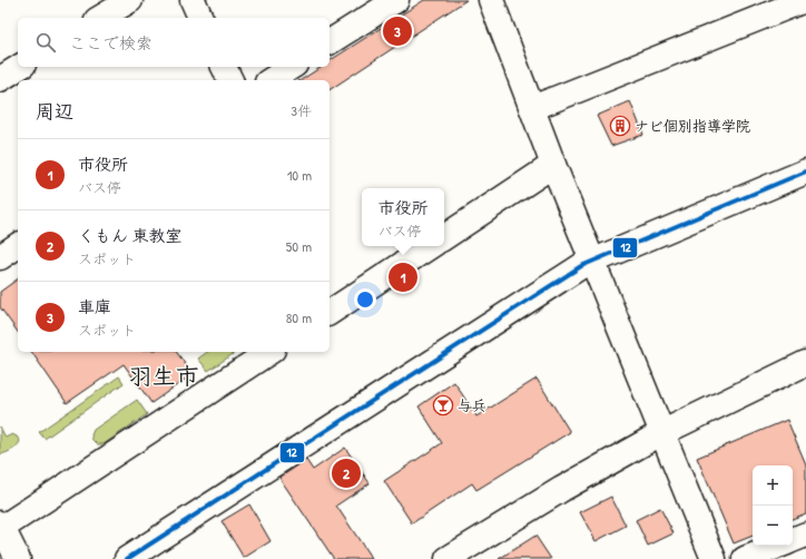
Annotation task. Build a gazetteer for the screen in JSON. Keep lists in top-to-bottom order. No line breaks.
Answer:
{"districts":["羽生市"],"places":{"building":["ナビ個別指導学院"],"bar":["与兵"]},"lines":["transit line 12"],"page":{"pins":["3","1","2"],"search":"ここで検索","heading":["周辺","3件"],"list":[{"mark":"1","name":"市役所","note":"バス停","value":"10 m"},{"mark":"2","name":"くもん 東教室","note":"スポット","value":"50 m"},{"mark":"3","name":"車庫","note":"スポット","value":"80 m"}],"popup":["市役所","バス停"],"map_buttons":["+","−"]}}
